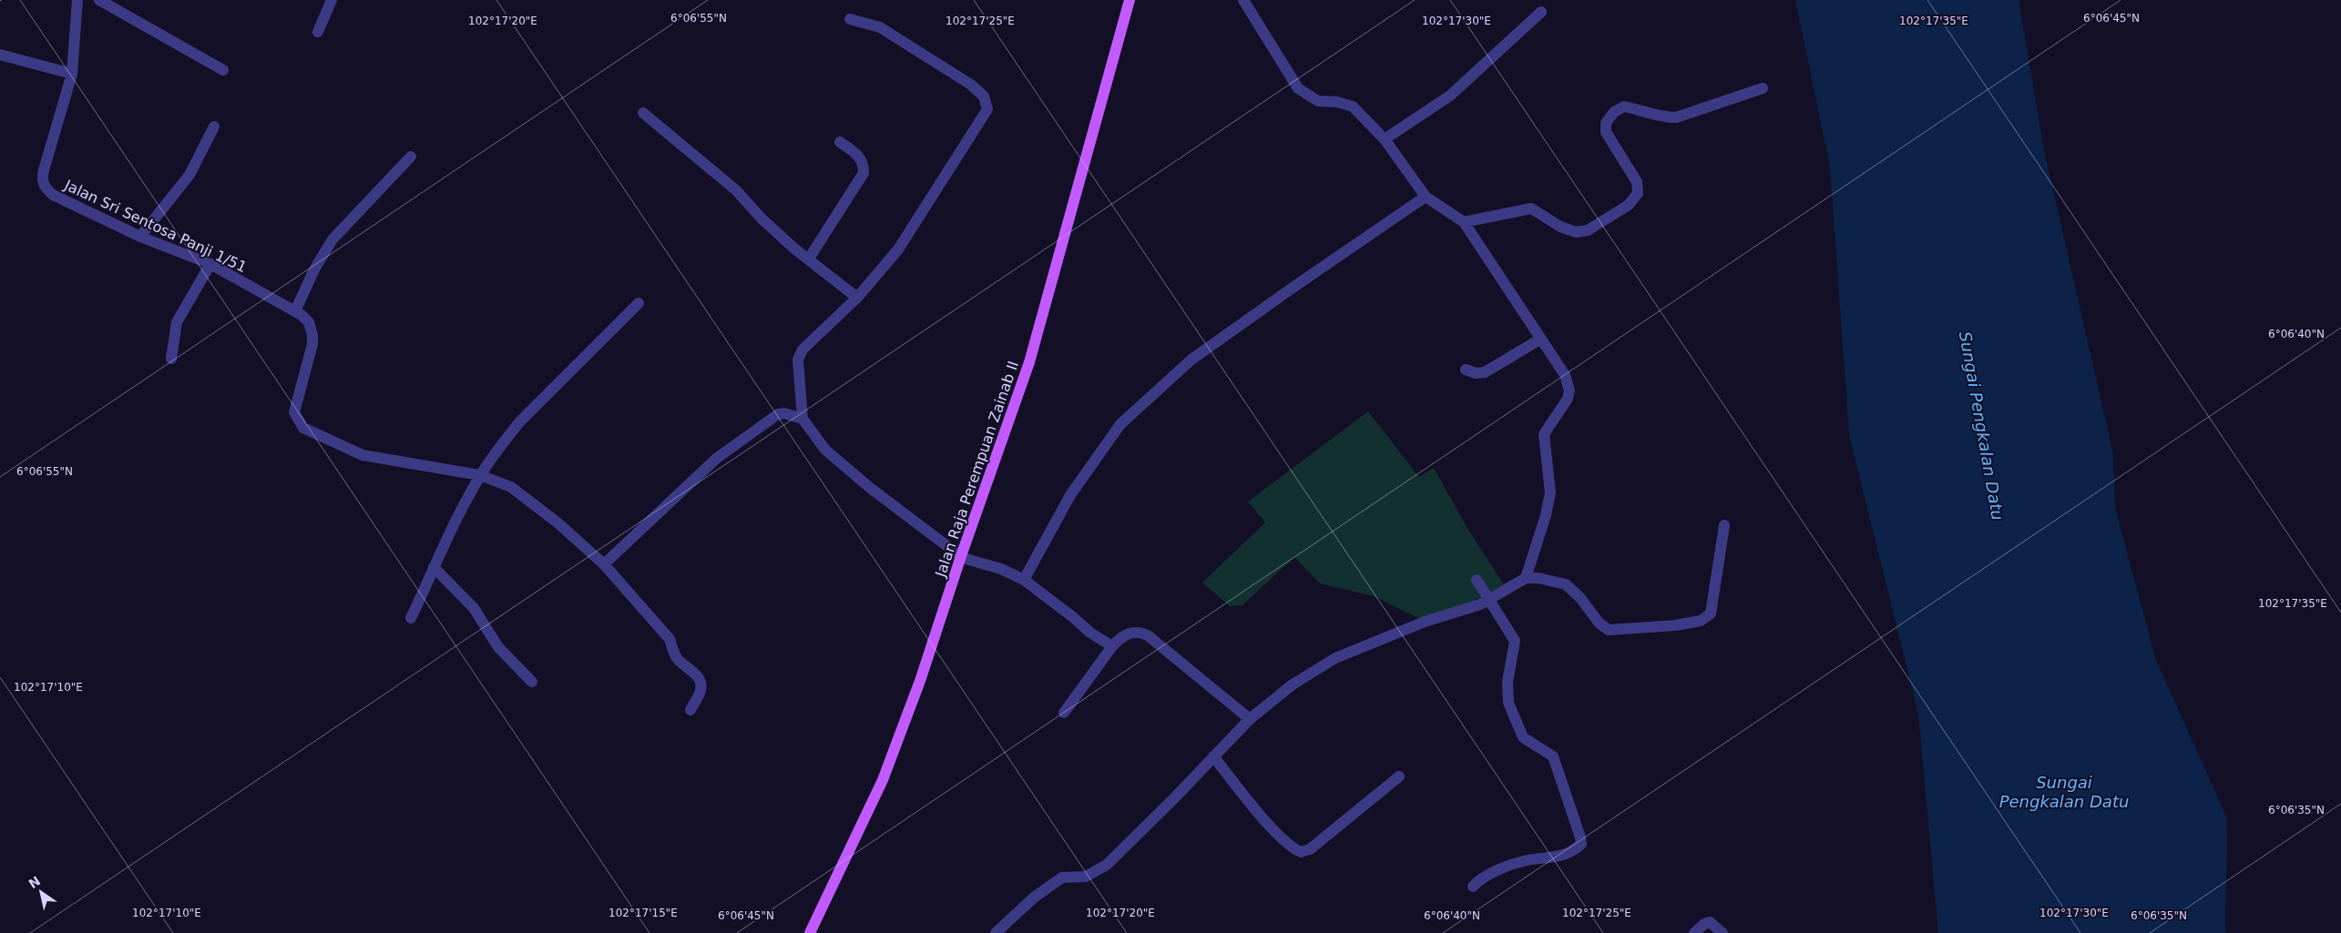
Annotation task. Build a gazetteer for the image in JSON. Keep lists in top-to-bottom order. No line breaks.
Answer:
{"streets":{"main road":["Jalan Raja Perempuan Zainab II"],"street":["Jalan Sri Sentosa Panji 1/51"]},"water":["Sungai Pengkalan Datu"],"north":"top left","coordinates":["6°06'55\"N","6°06'45\"N","102°17'20\"E","102°17'25\"E","102°17'30\"E","102°17'35\"E","6°06'40\"N","102°17'10\"E","6°06'35\"N","102°17'15\"E"]}
